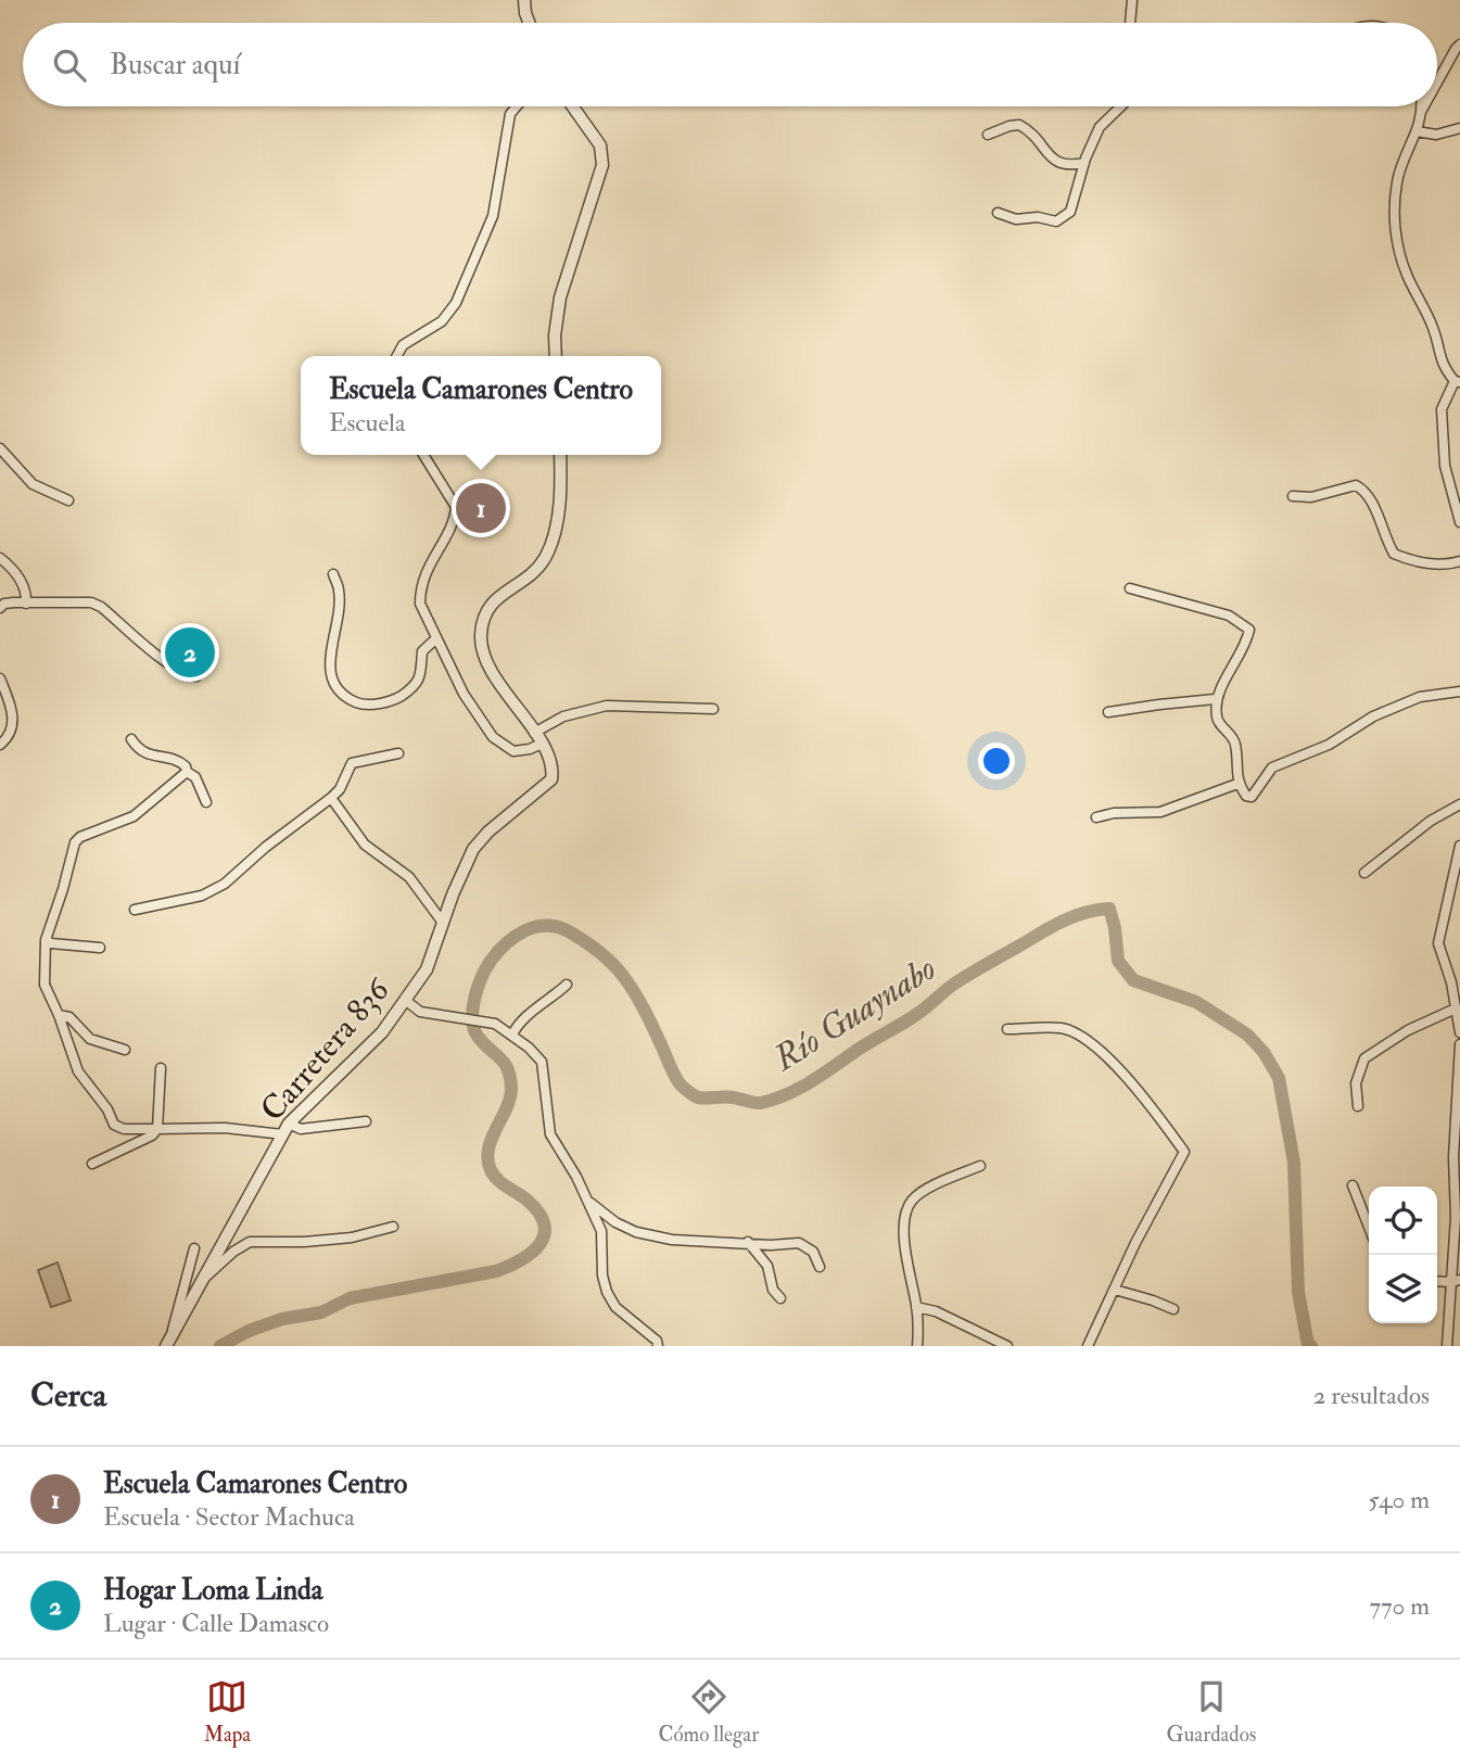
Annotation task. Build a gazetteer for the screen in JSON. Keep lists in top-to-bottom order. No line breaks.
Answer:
{"streets":{"street":["Carretera 836"]},"water":["Río Guaynabo"],"page":{"search":"Buscar aquí","popup":["Escuela Camarones Centro","Escuela"],"pins":["1","2"],"heading":["Cerca","2 resultados"],"list":[{"mark":"1","name":"Escuela Camarones Centro","note":"Escuela · Sector Machuca","value":"540 m"},{"mark":"2","name":"Hogar Loma Linda","note":"Lugar · Calle Damasco","value":"770 m"}],"nav":["Mapa","Cómo llegar","Guardados"]}}
